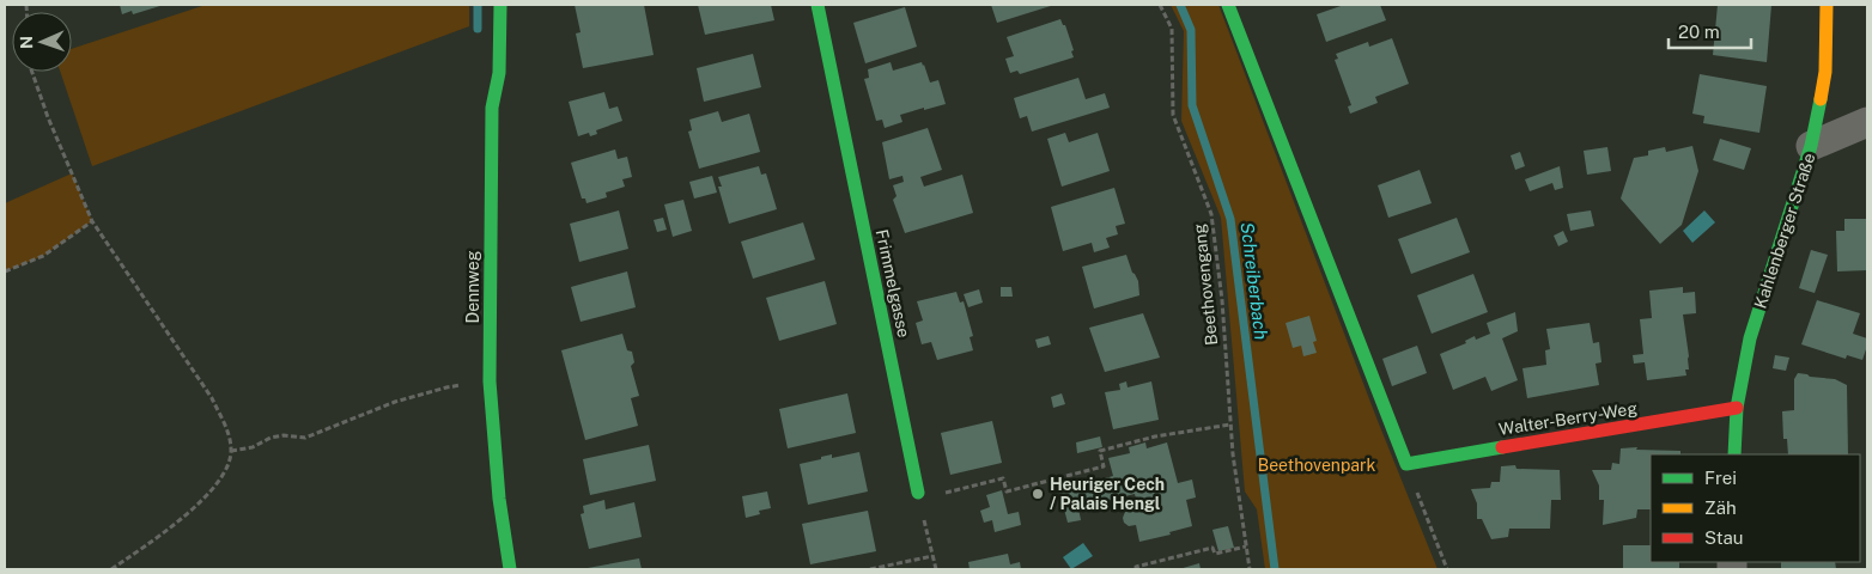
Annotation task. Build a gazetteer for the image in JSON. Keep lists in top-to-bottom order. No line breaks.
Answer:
{"streets":{"street":["Kahlenberger Straße","Frimmelgasse","Dennweg","Walter-Berry-Weg"],"path":["Beethovengang"]},"crossings":[["Kahlenberger Straße","Walter-Berry-Weg"]],"water":["Schreiberbach"],"parks":["Beethovenpark"],"places":["Heuriger Cech / Palais Hengl"],"legend":["Frei","Zäh","Stau"],"scale_bar":"20 m","north":"left"}
